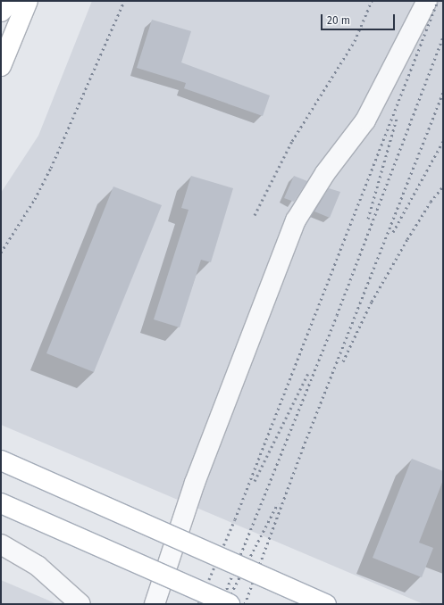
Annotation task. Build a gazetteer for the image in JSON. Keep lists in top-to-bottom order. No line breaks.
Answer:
{"scale_bar":"20 m"}
